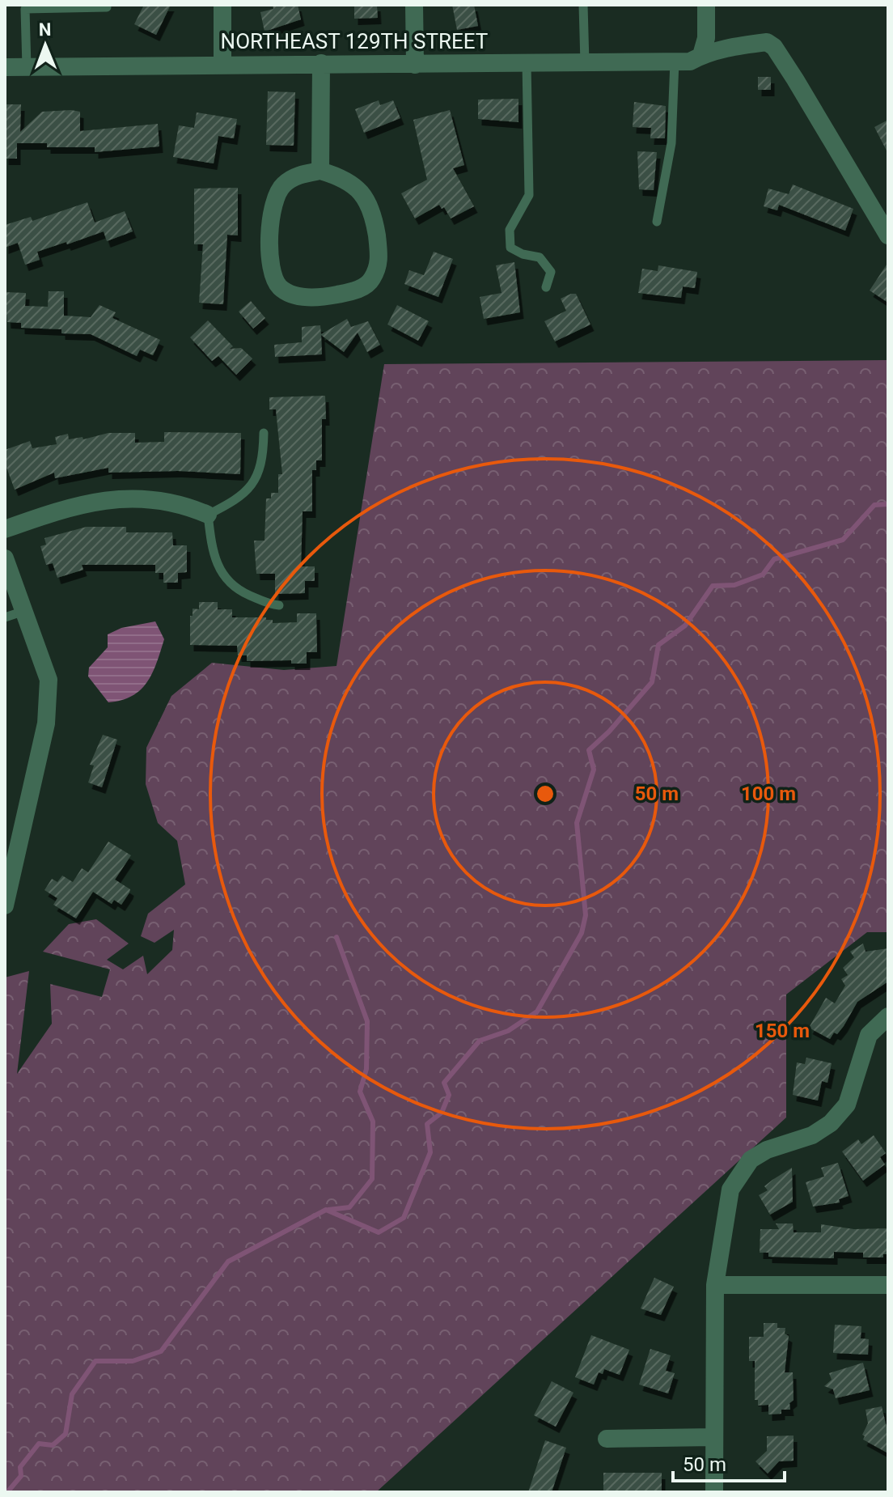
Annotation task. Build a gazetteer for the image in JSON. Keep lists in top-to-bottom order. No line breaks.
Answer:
{"streets":{"street":["NORTHEAST 129TH STREET"]},"scale_bar":"50 m","north":"top","rings":["50 m","100 m","150 m"]}
